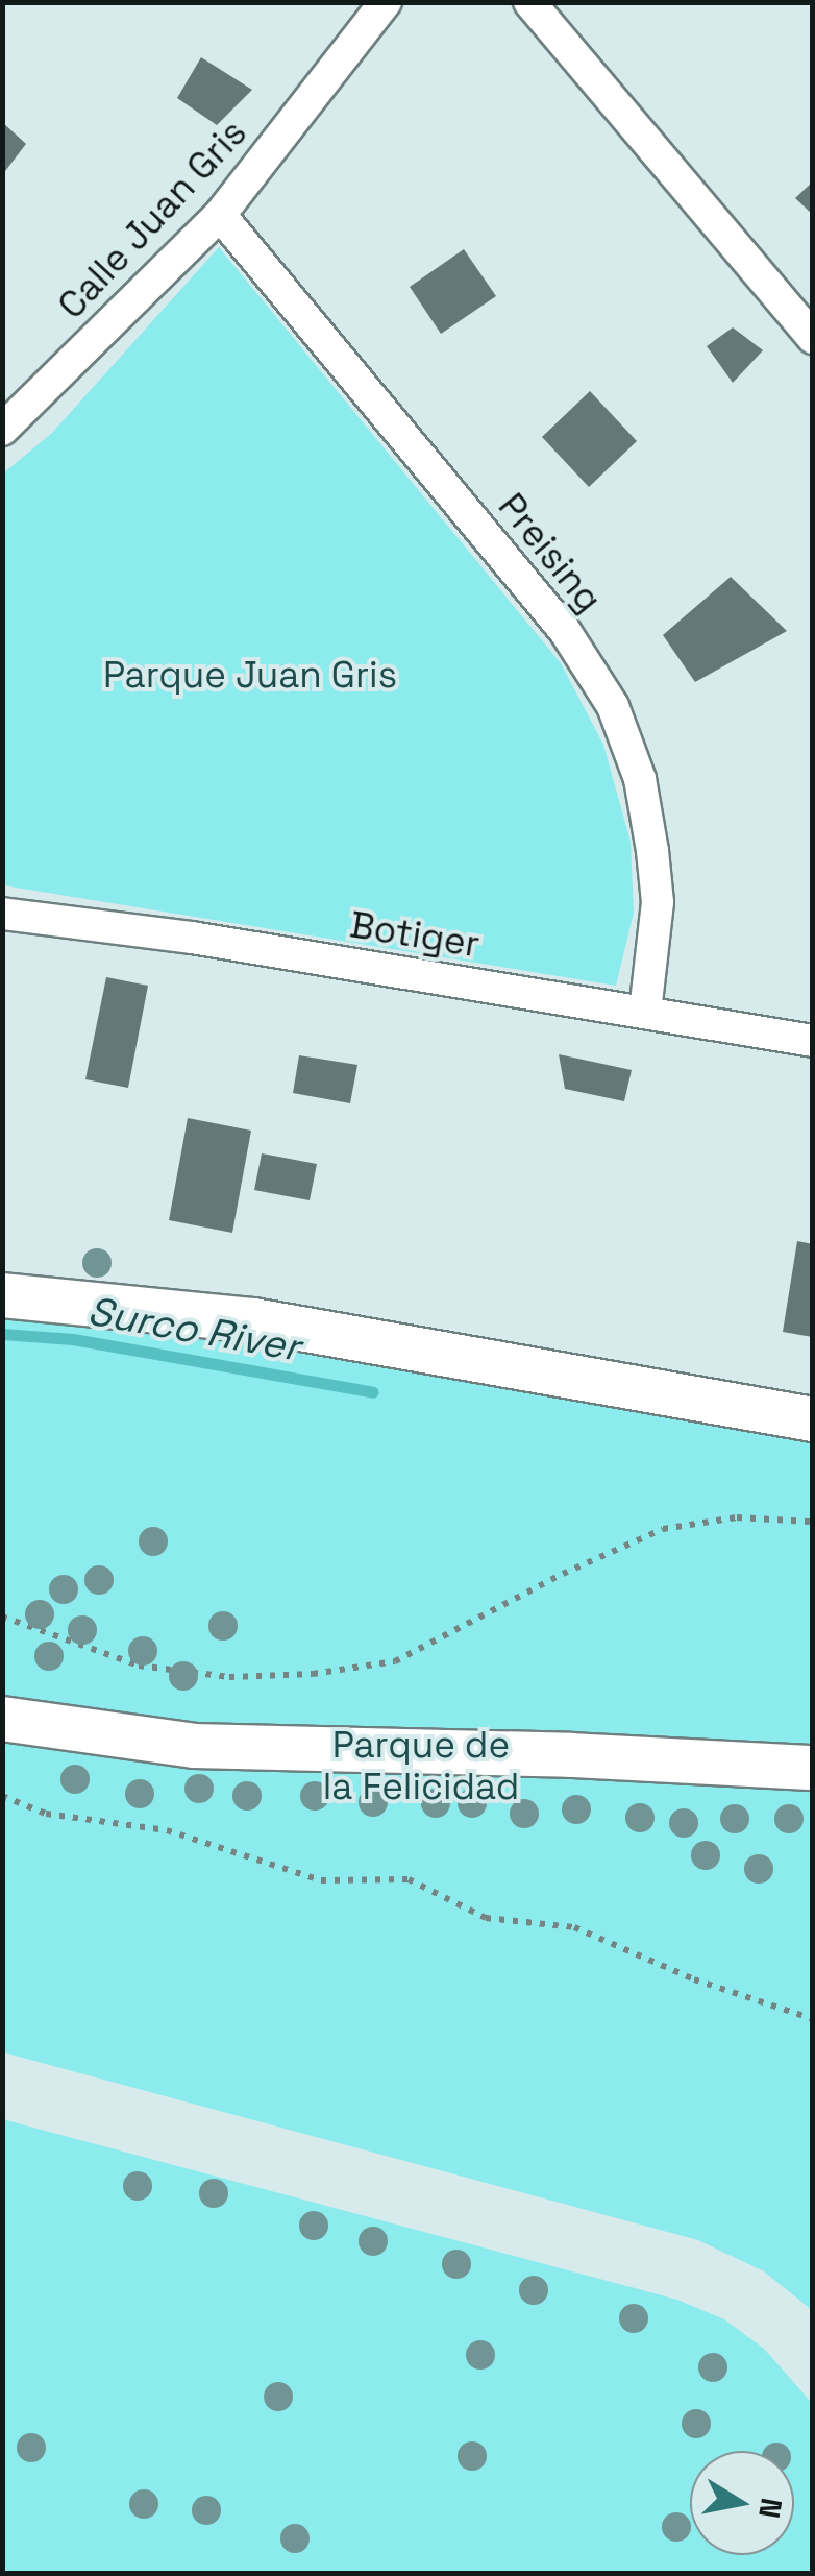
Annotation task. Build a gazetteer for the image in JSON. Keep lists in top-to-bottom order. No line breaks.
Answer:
{"streets":{"street":["Calle Juan Gris","Preising","Botiger"]},"crossings":[["Calle Juan Gris","Preising"],["Preising","Botiger"]],"water":["Surco River"],"parks":["Parque Juan Gris","Parque de la Felicidad"],"north":"right"}
